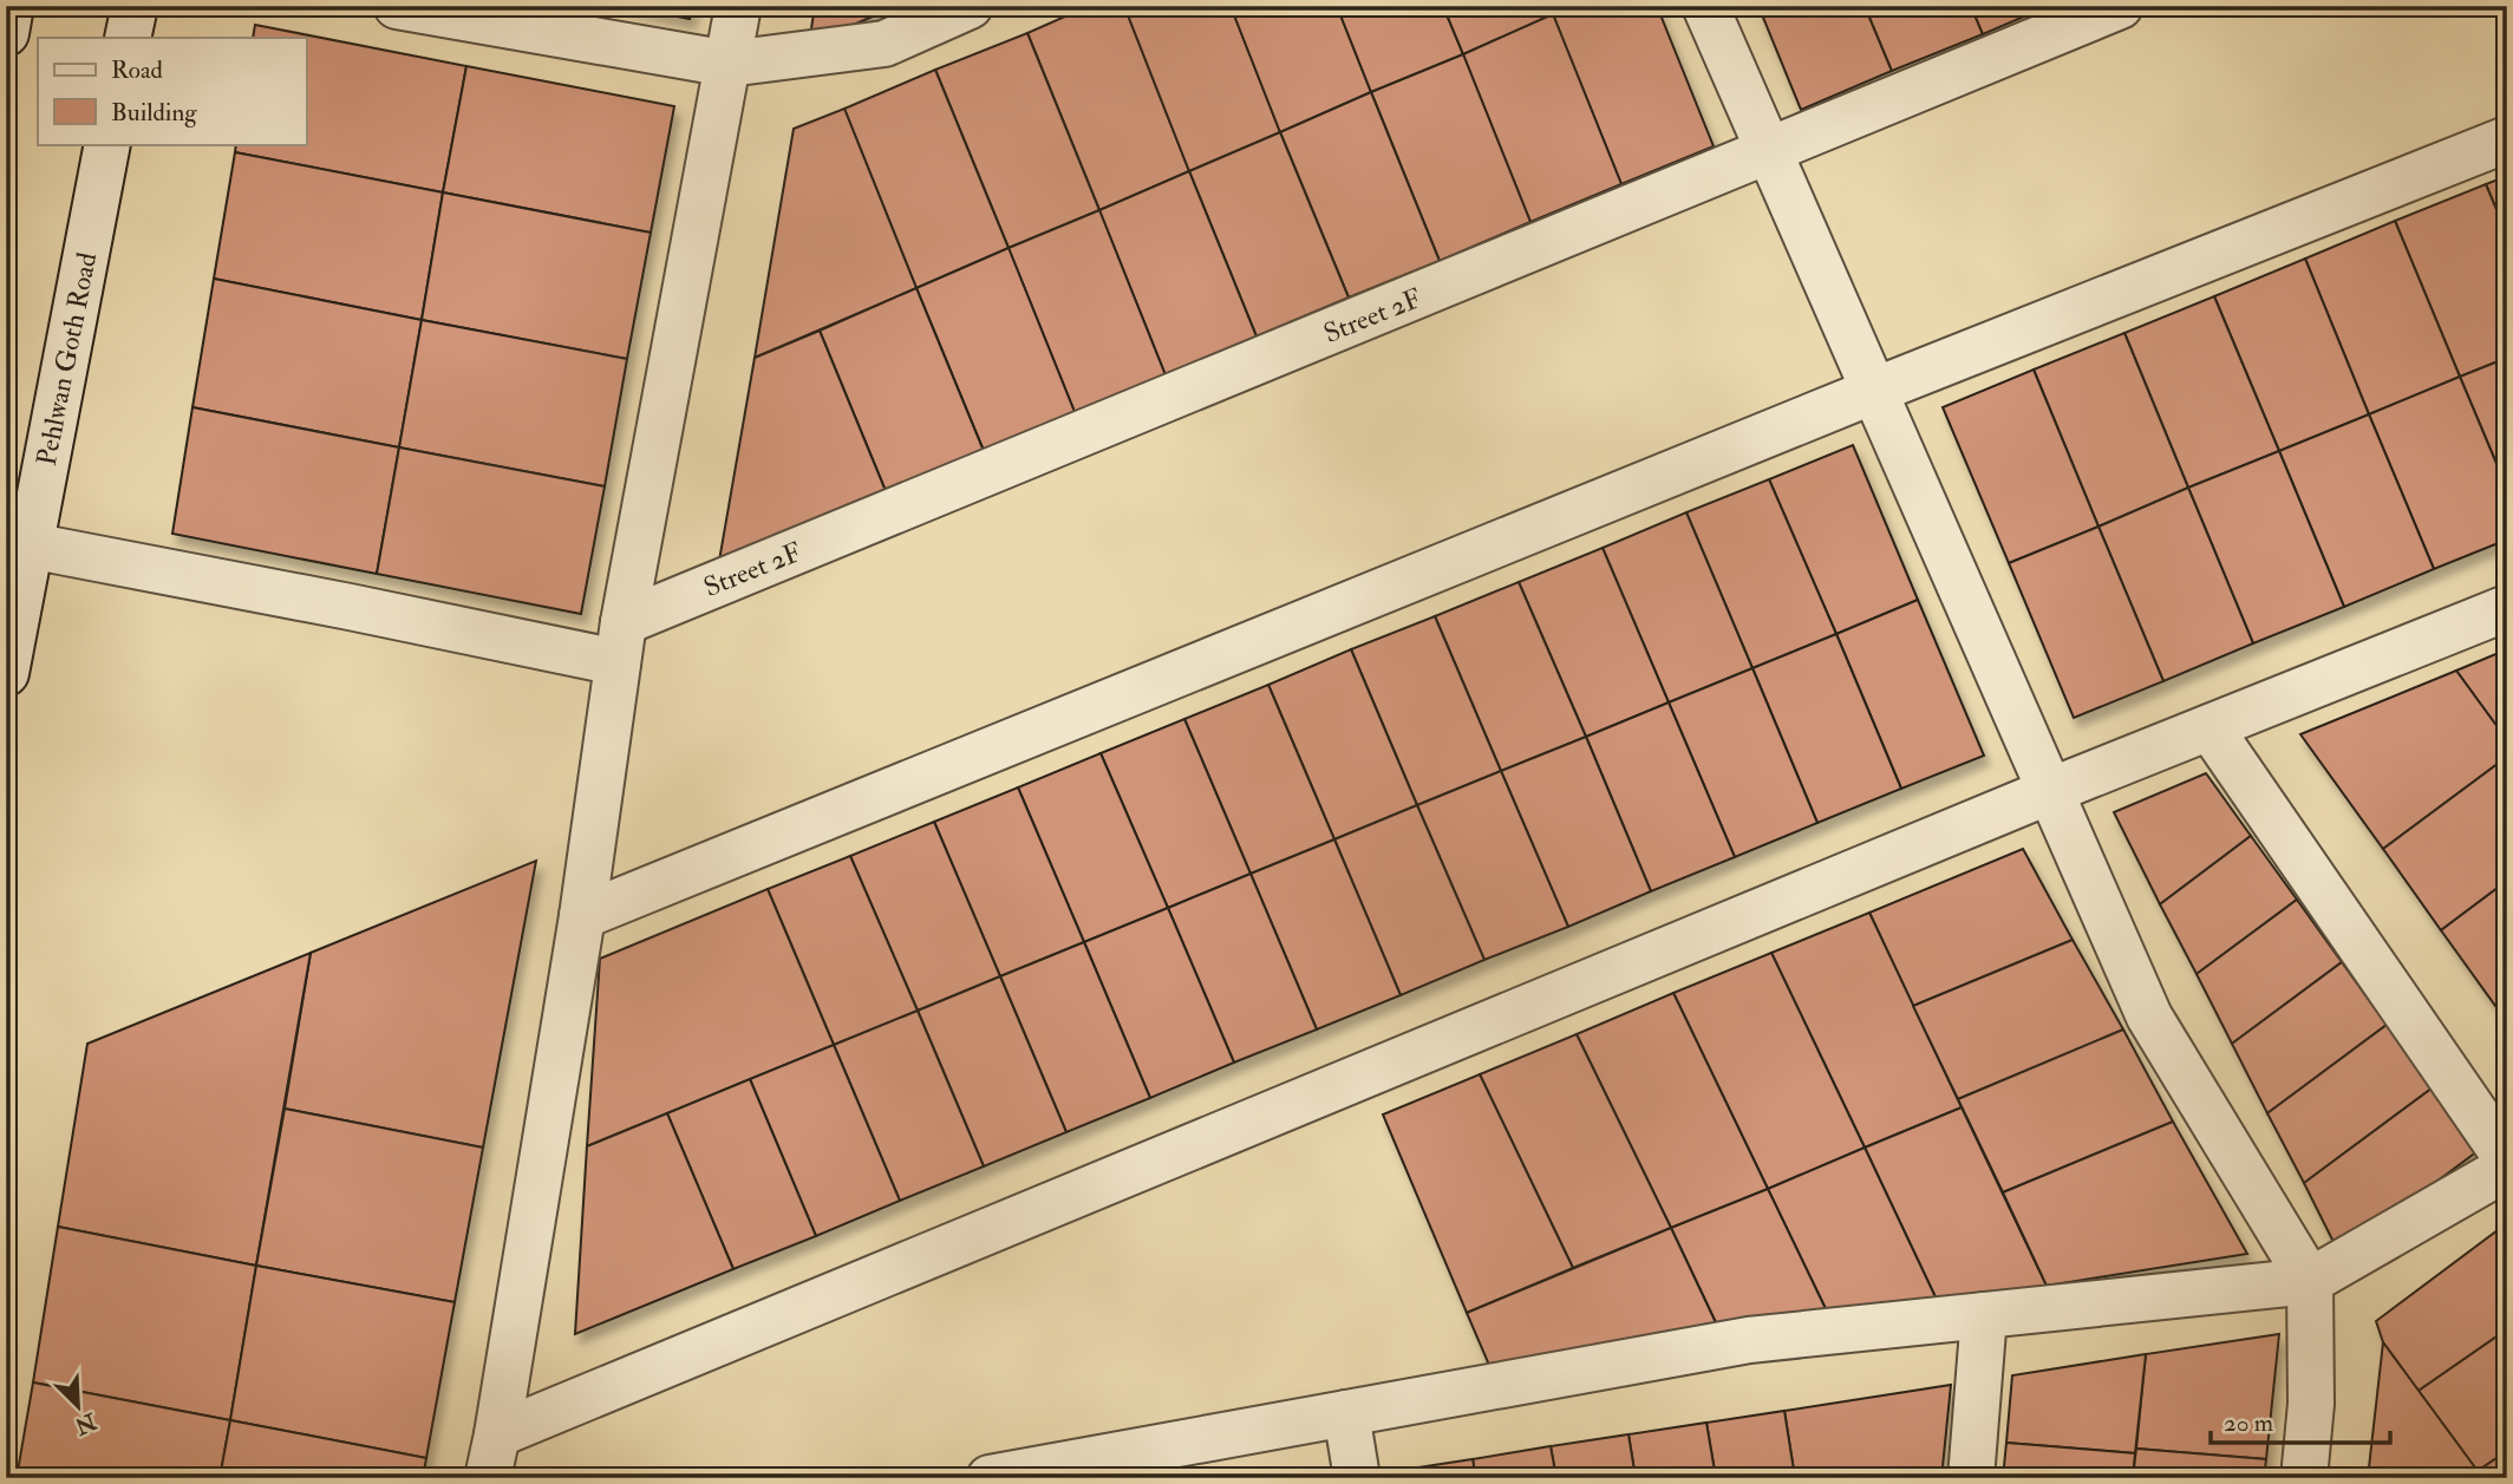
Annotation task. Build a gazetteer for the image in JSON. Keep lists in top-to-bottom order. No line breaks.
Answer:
{"streets":{"street":["Street 2F","Pehlwan Goth Road"]},"legend":["Road","Building"],"scale_bar":"20 m","north":"bottom right"}
